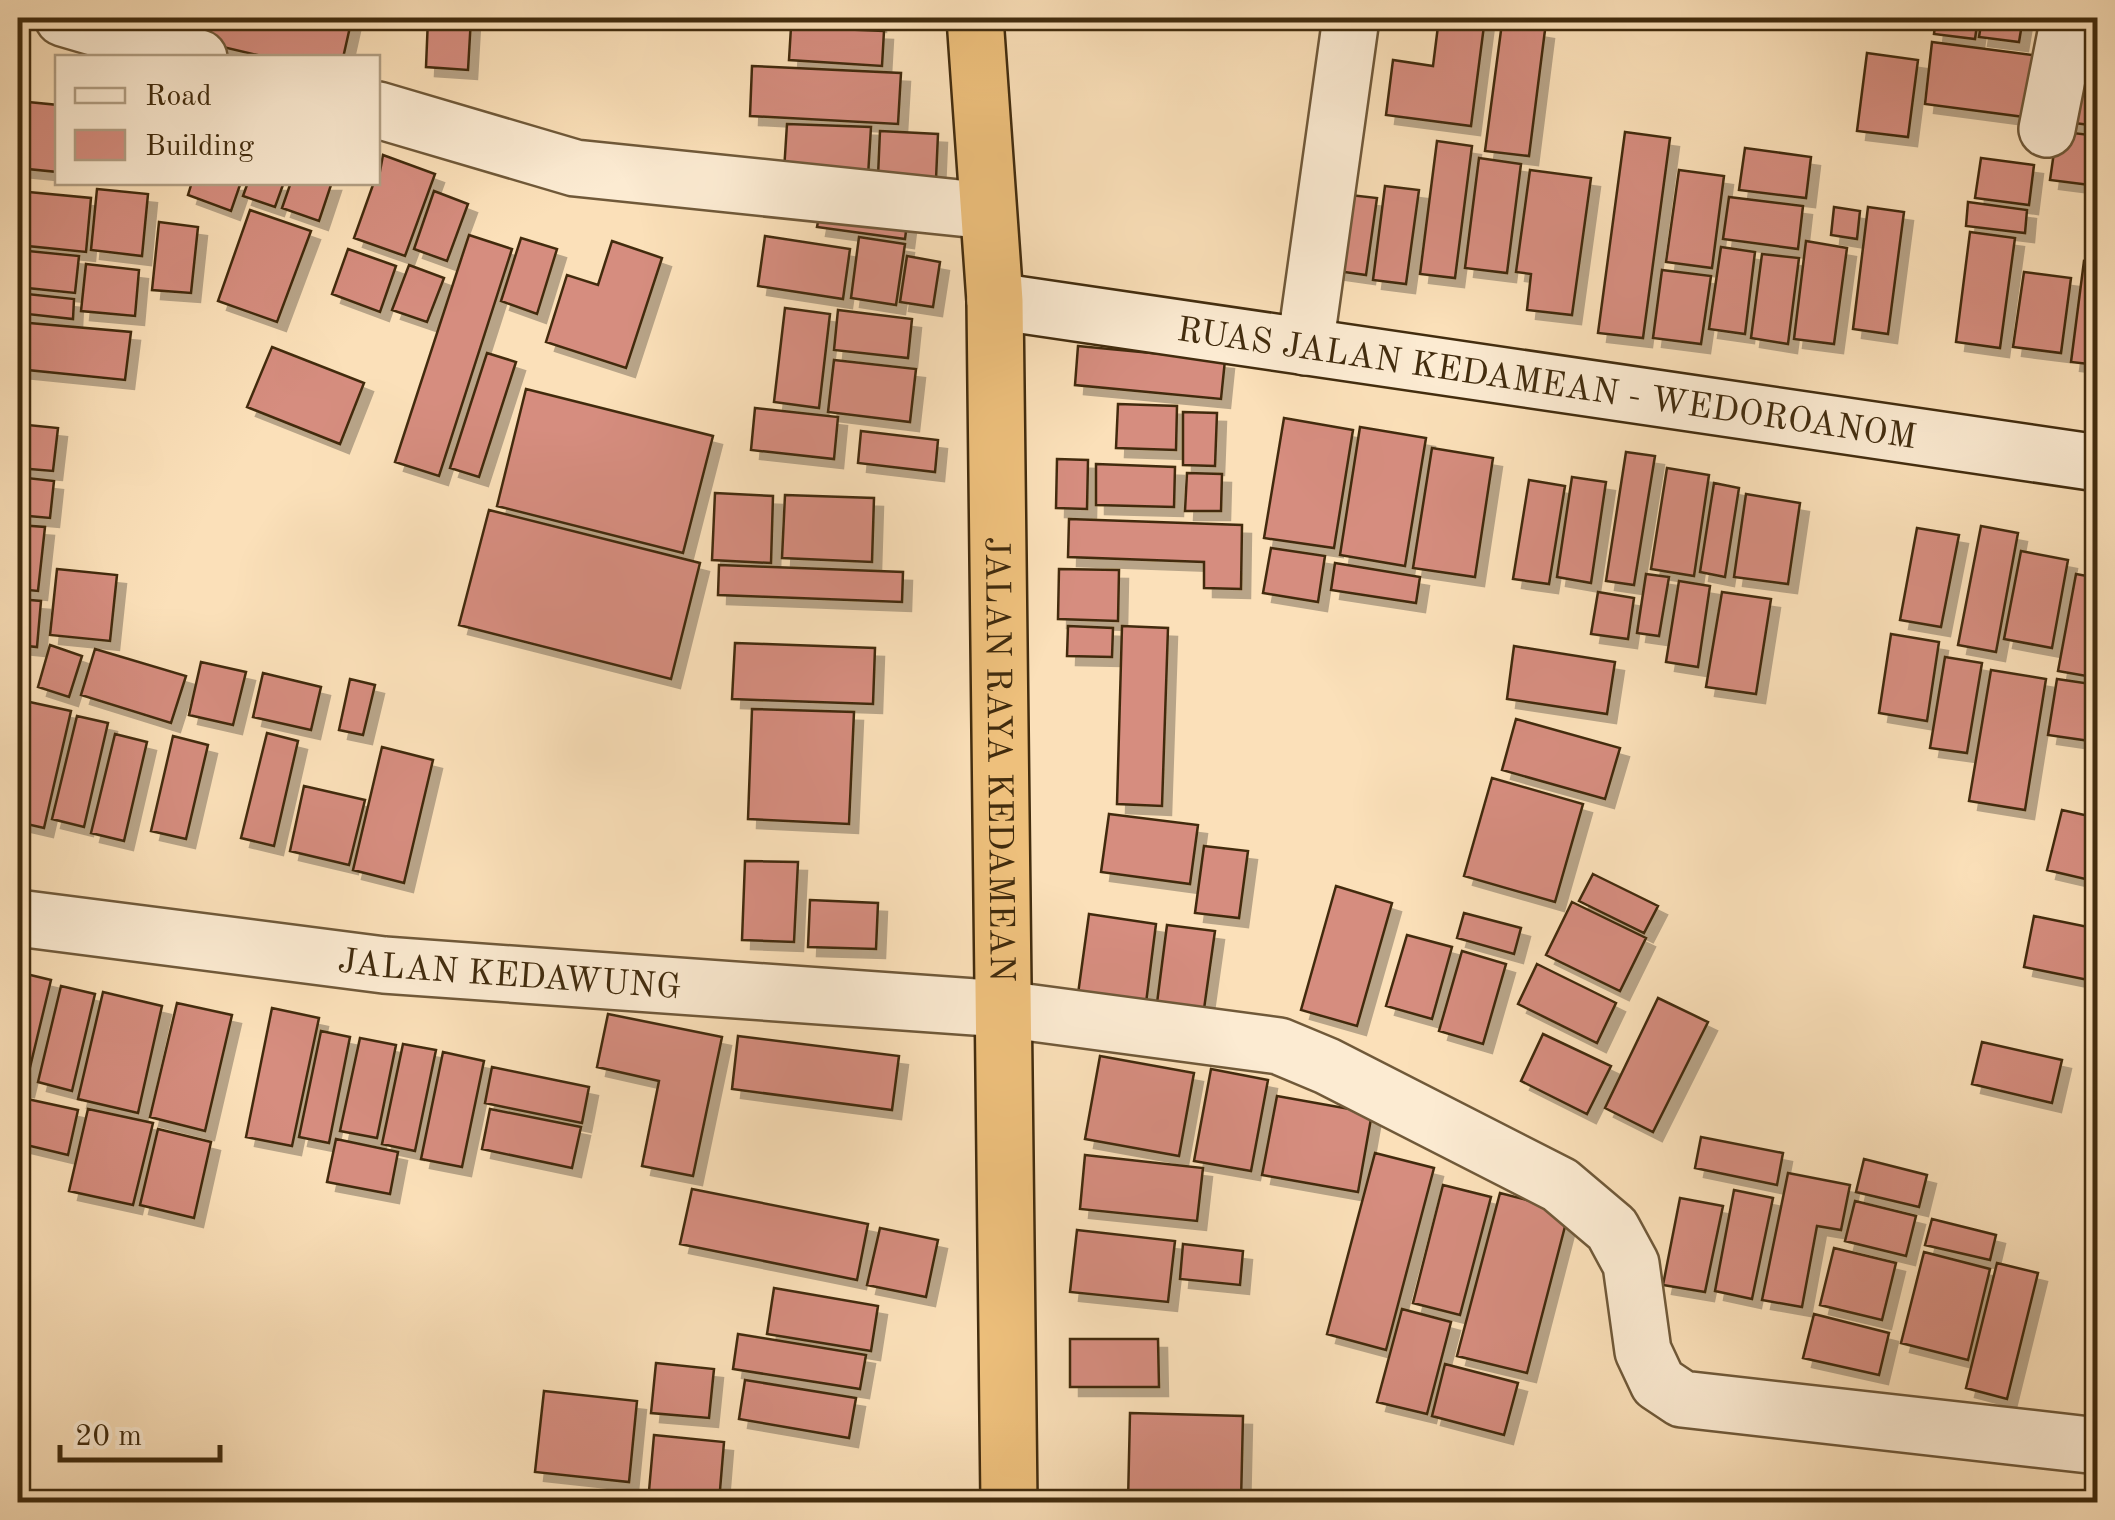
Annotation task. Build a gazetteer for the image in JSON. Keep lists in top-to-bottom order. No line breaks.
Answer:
{"streets":{"highway":["JALAN RAYA KEDAMEAN"],"street":["RUAS JALAN KEDAMEAN - WEDOROANOM","JALAN KEDAWUNG"]},"crossings":[["RUAS JALAN KEDAMEAN - WEDOROANOM","JALAN RAYA KEDAMEAN"],["JALAN RAYA KEDAMEAN","JALAN KEDAWUNG"]],"legend":["Road","Building"],"scale_bar":"20 m"}
